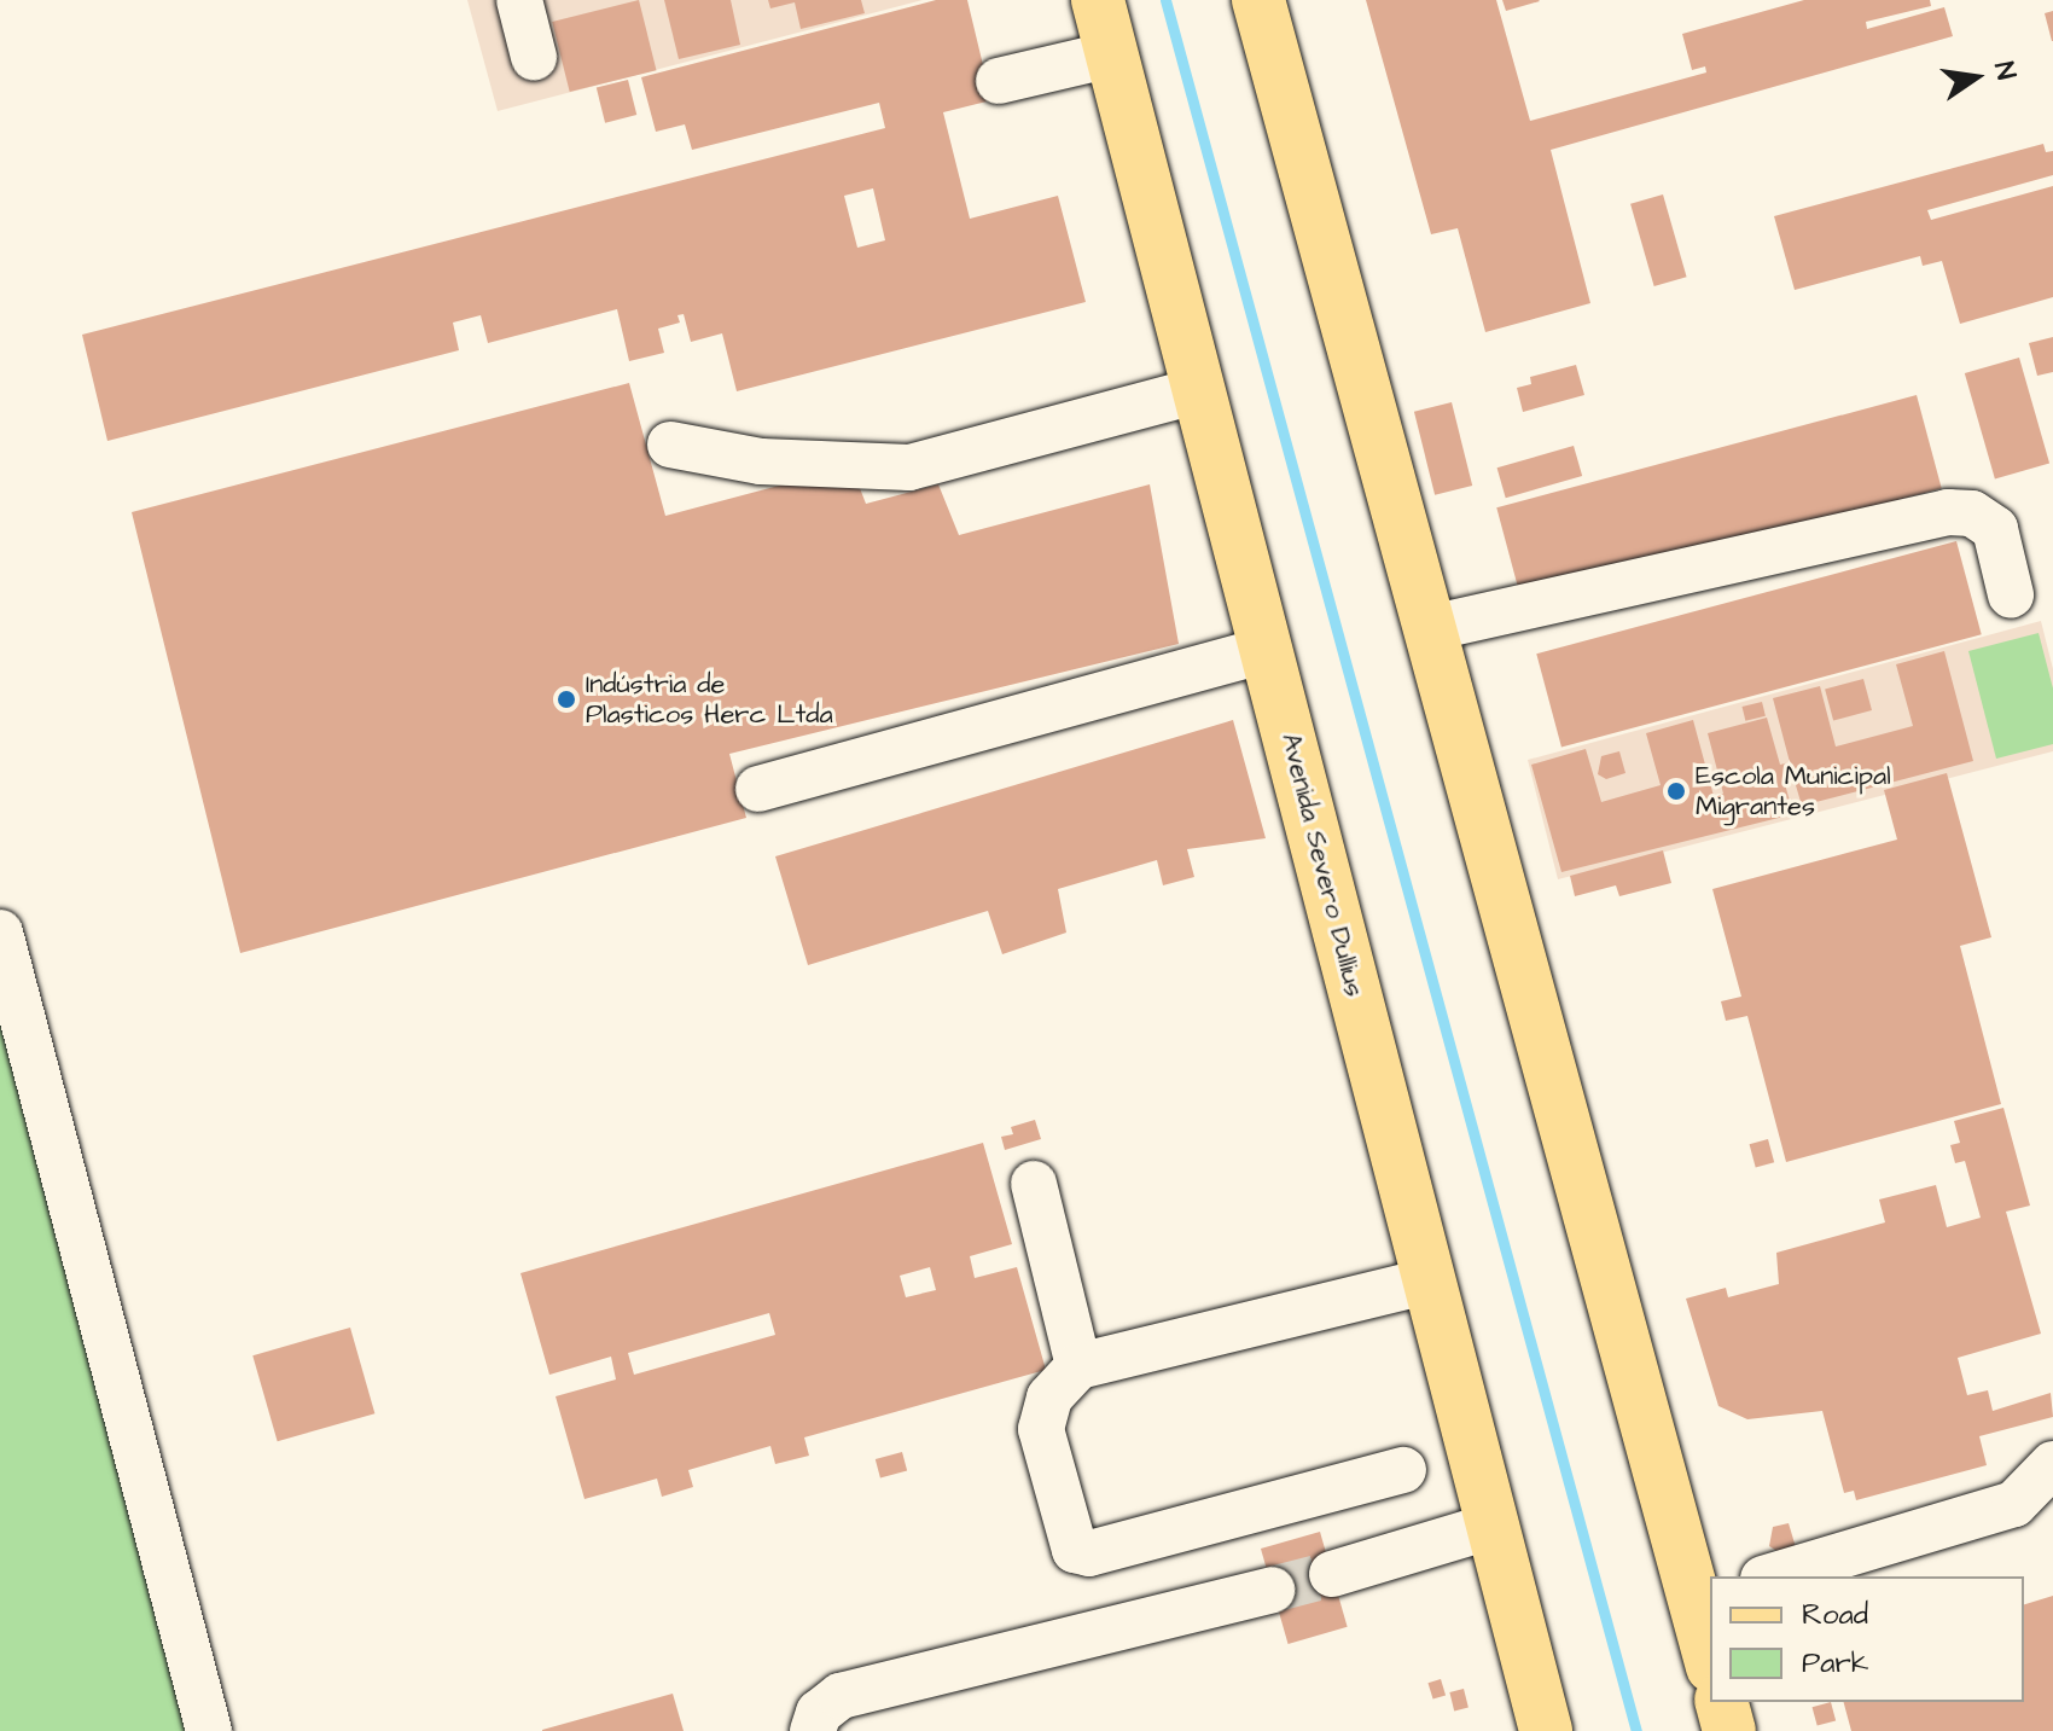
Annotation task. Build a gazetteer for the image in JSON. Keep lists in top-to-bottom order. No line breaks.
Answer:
{"streets":{"main road":["Avenida Severo Dullius"]},"places":["Indústria de Plasticos Herc Ltda","Escola Municipal Migrantes"],"legend":["Road","Park"],"north":"right"}
